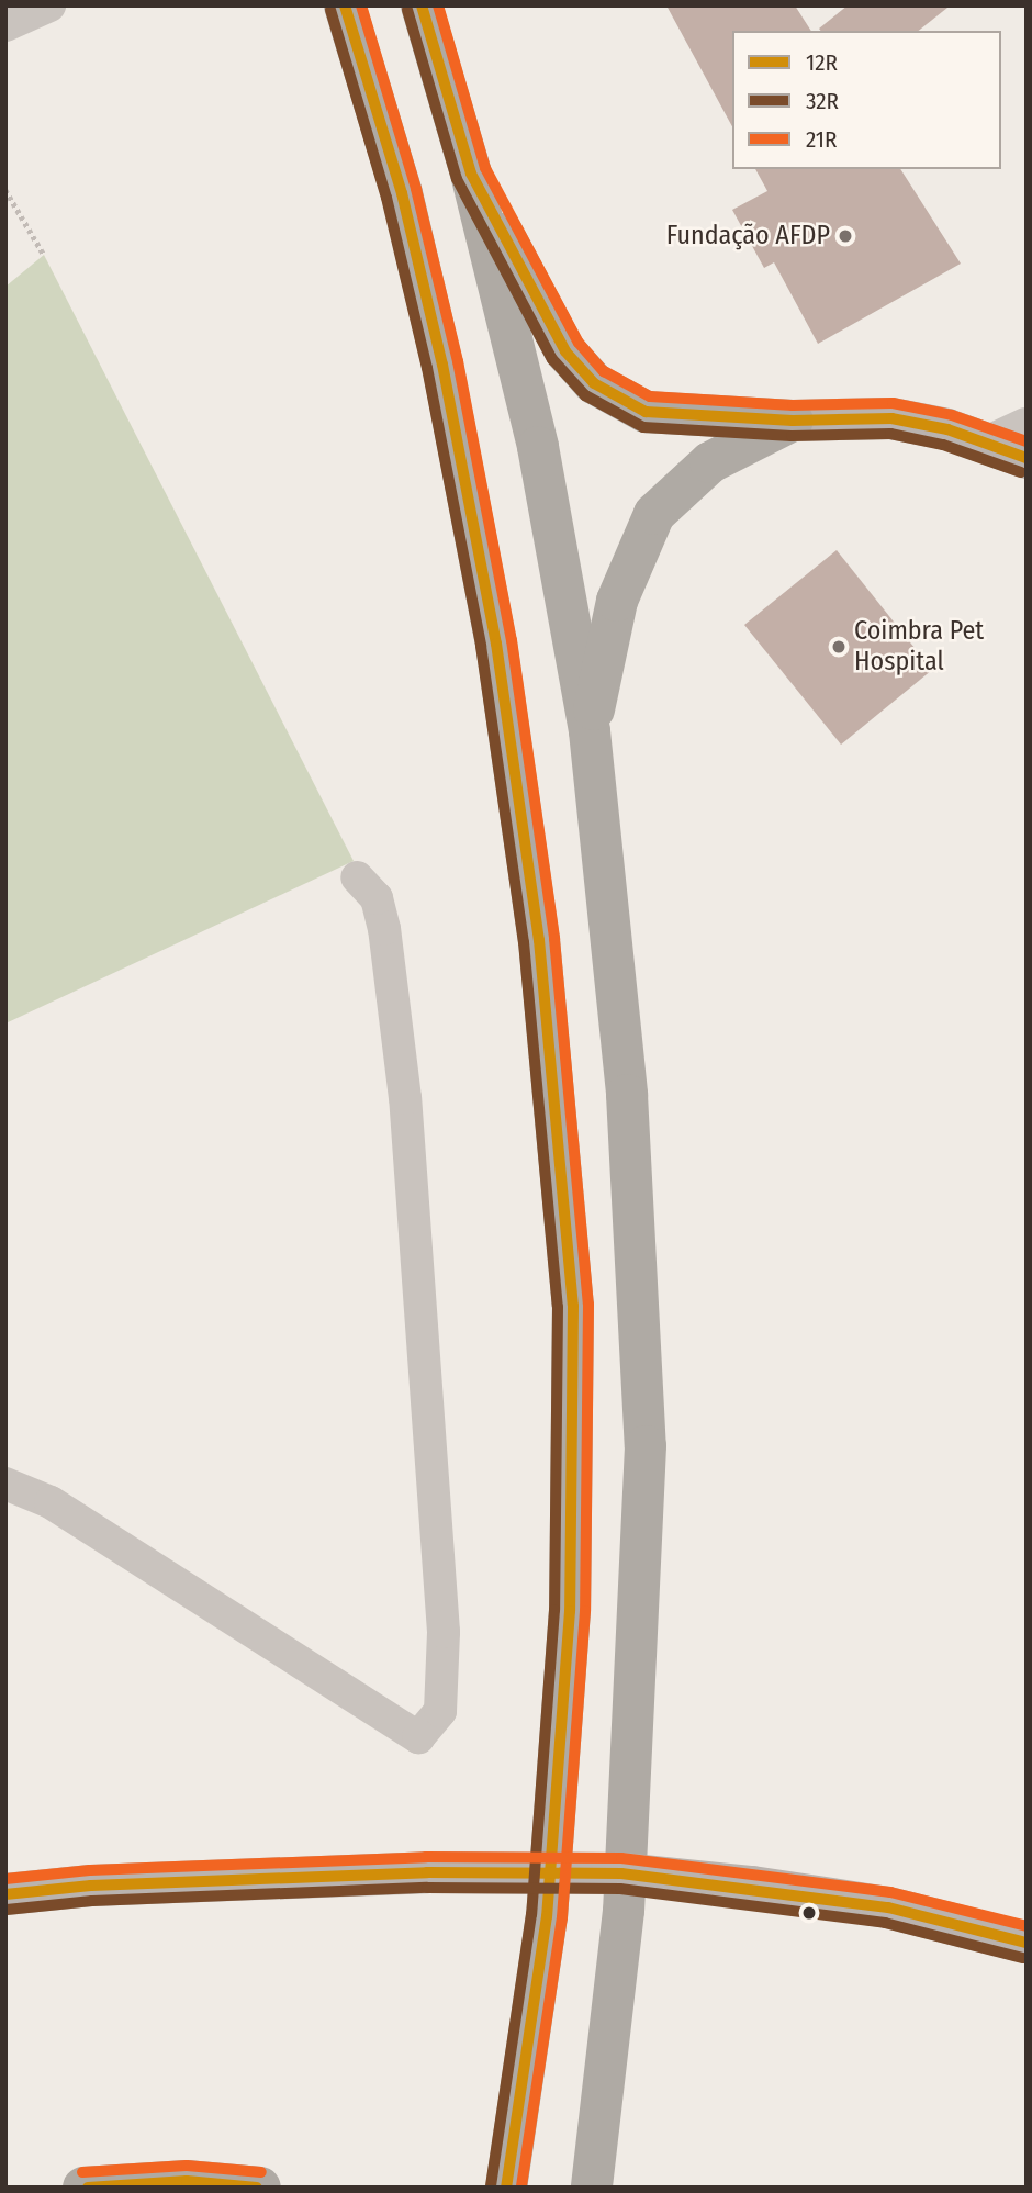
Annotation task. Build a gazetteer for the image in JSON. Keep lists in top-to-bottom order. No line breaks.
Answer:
{"places":["Fundação AFDP","Coimbra Pet Hospital"],"lines":["transit line 12R","transit line 21R","transit line 32R"],"legend":["12R","32R","21R"]}
